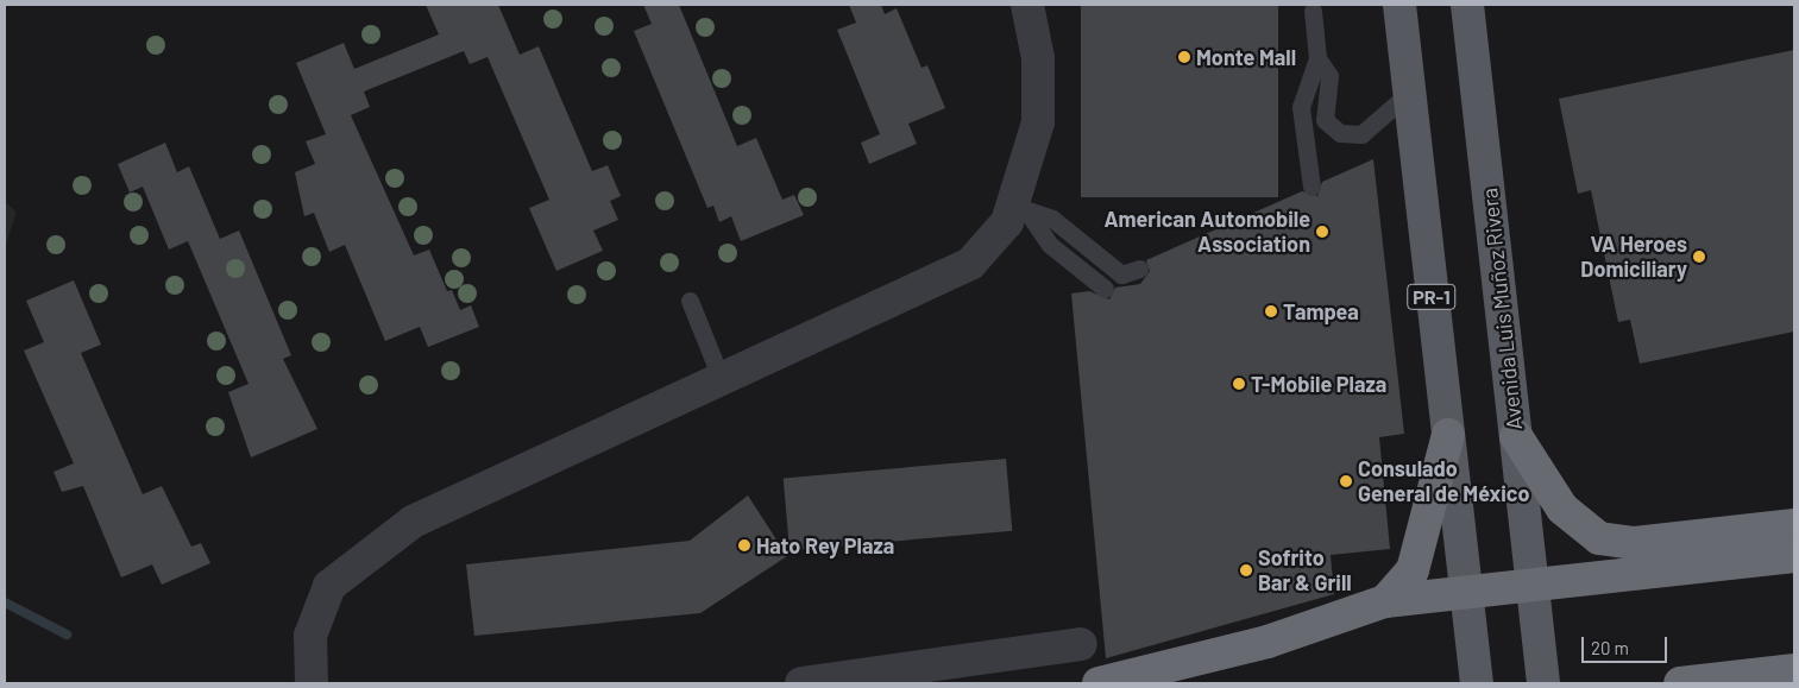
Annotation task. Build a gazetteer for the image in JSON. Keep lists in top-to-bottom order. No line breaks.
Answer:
{"streets":{"main road":["PR-1","Avenida Luis Muñoz Rivera"]},"places":["Monte Mall","American Automobile Association","VA Heroes Domiciliary","Tampea","T-Mobile Plaza","Consulado General de México","Hato Rey Plaza","Sofrito Bar & Grill"],"scale_bar":"20 m"}
